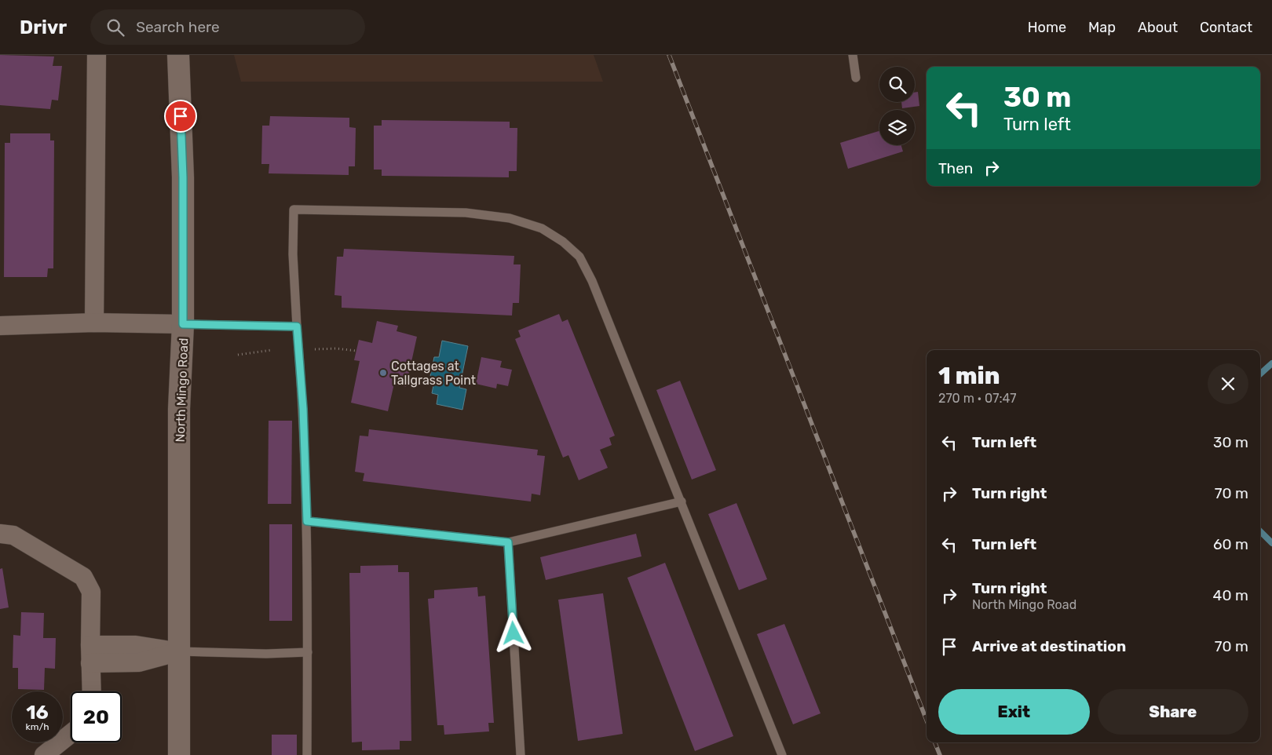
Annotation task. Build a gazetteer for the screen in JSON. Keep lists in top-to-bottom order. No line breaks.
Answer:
{"streets":{"street":["North Mingo Road"]},"places":["Cottages at Tallgrass Point"],"page":{"header":"Drivr","search":"Search here","nav":["Home","Map","About","Contact"],"turn":["30 m","Turn left"],"then":"Then","heading":["1 min","270 m · 07:47"],"list":[{"name":"Turn left","value":"30 m"},{"name":"Turn right","value":"70 m"},{"name":"Turn left","value":"60 m"},{"name":"Turn right","note":"North Mingo Road","value":"40 m"},{"name":"Arrive at destination","value":"70 m"}],"buttons":["Exit","Share"],"speed":"16 km/h","limit":"20"}}
